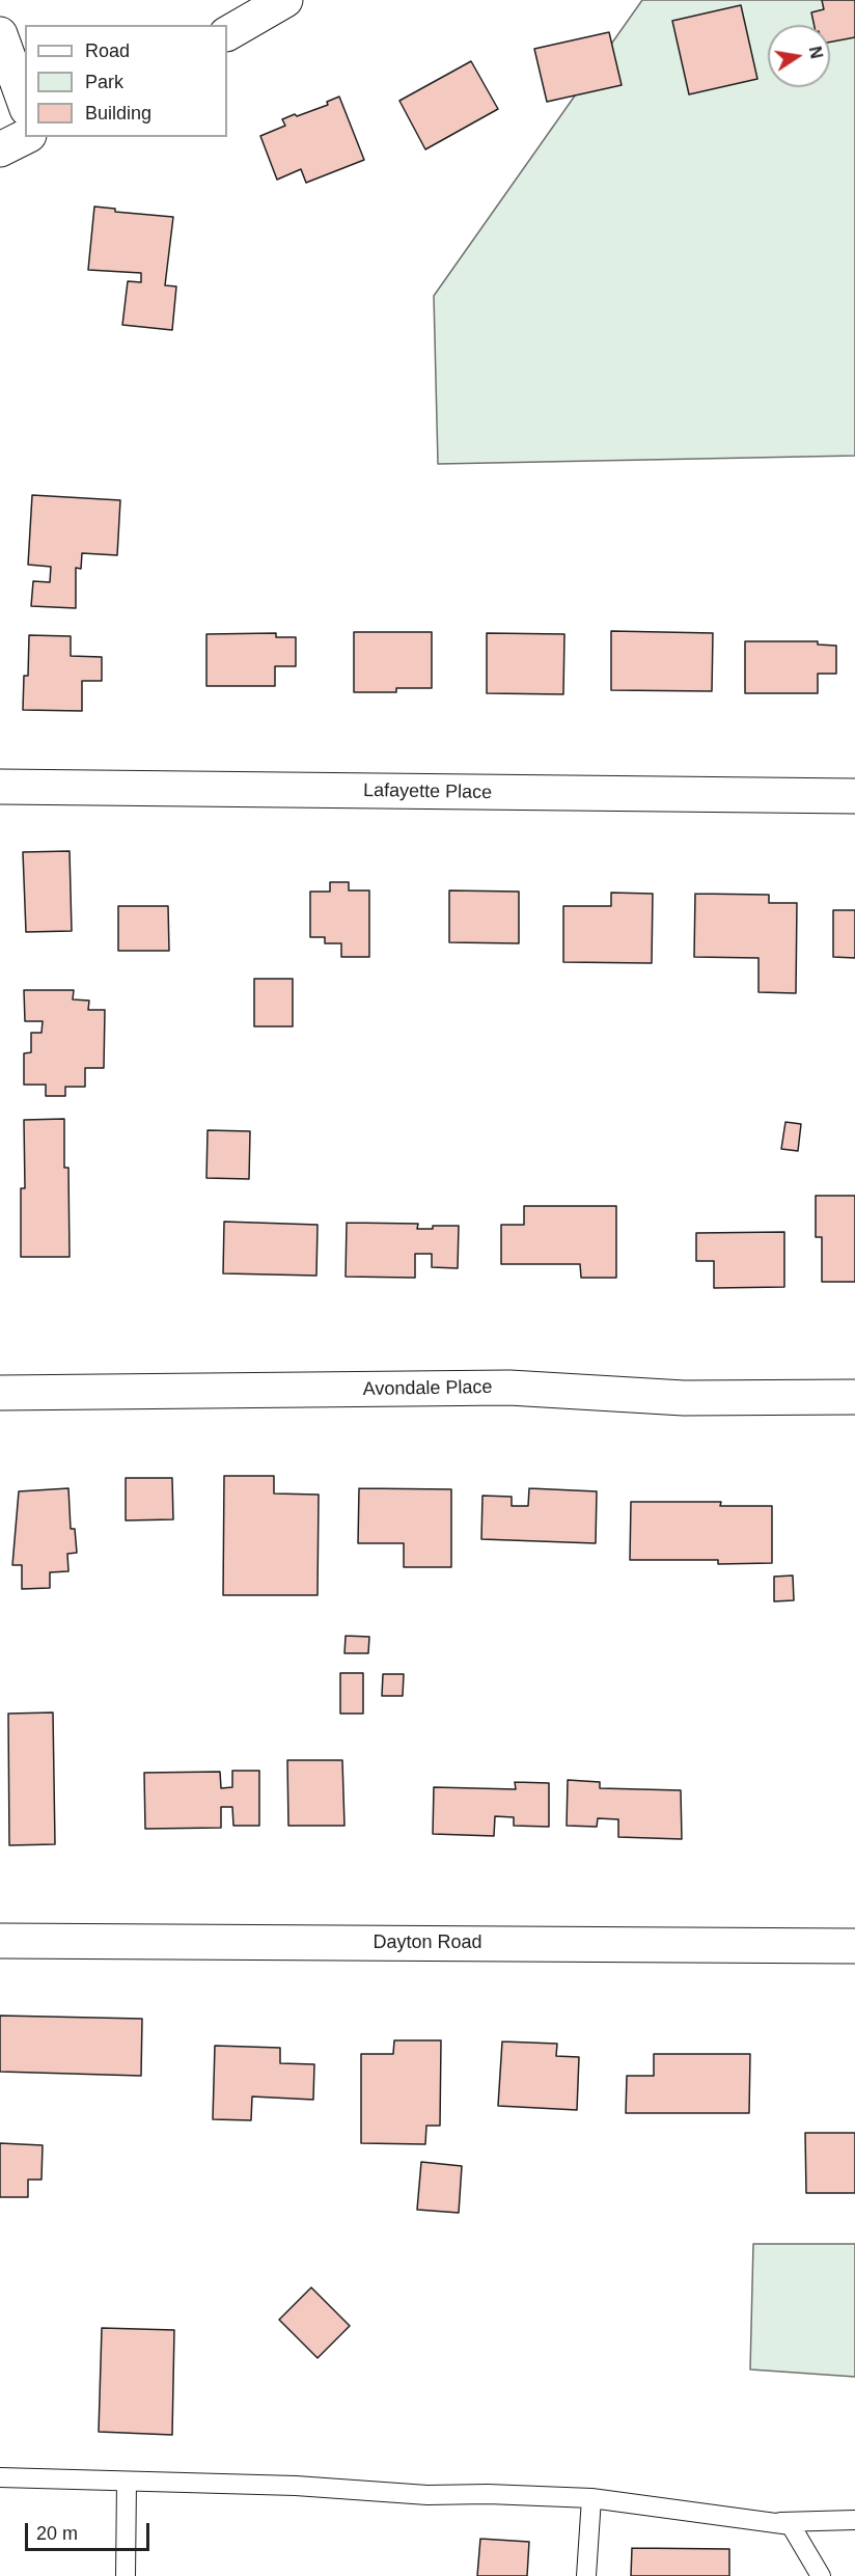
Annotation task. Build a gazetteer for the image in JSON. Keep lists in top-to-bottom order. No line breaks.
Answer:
{"streets":{"street":["Lafayette Place","Avondale Place","Dayton Road"]},"legend":["Road","Park","Building"],"scale_bar":"20 m","north":"right"}
